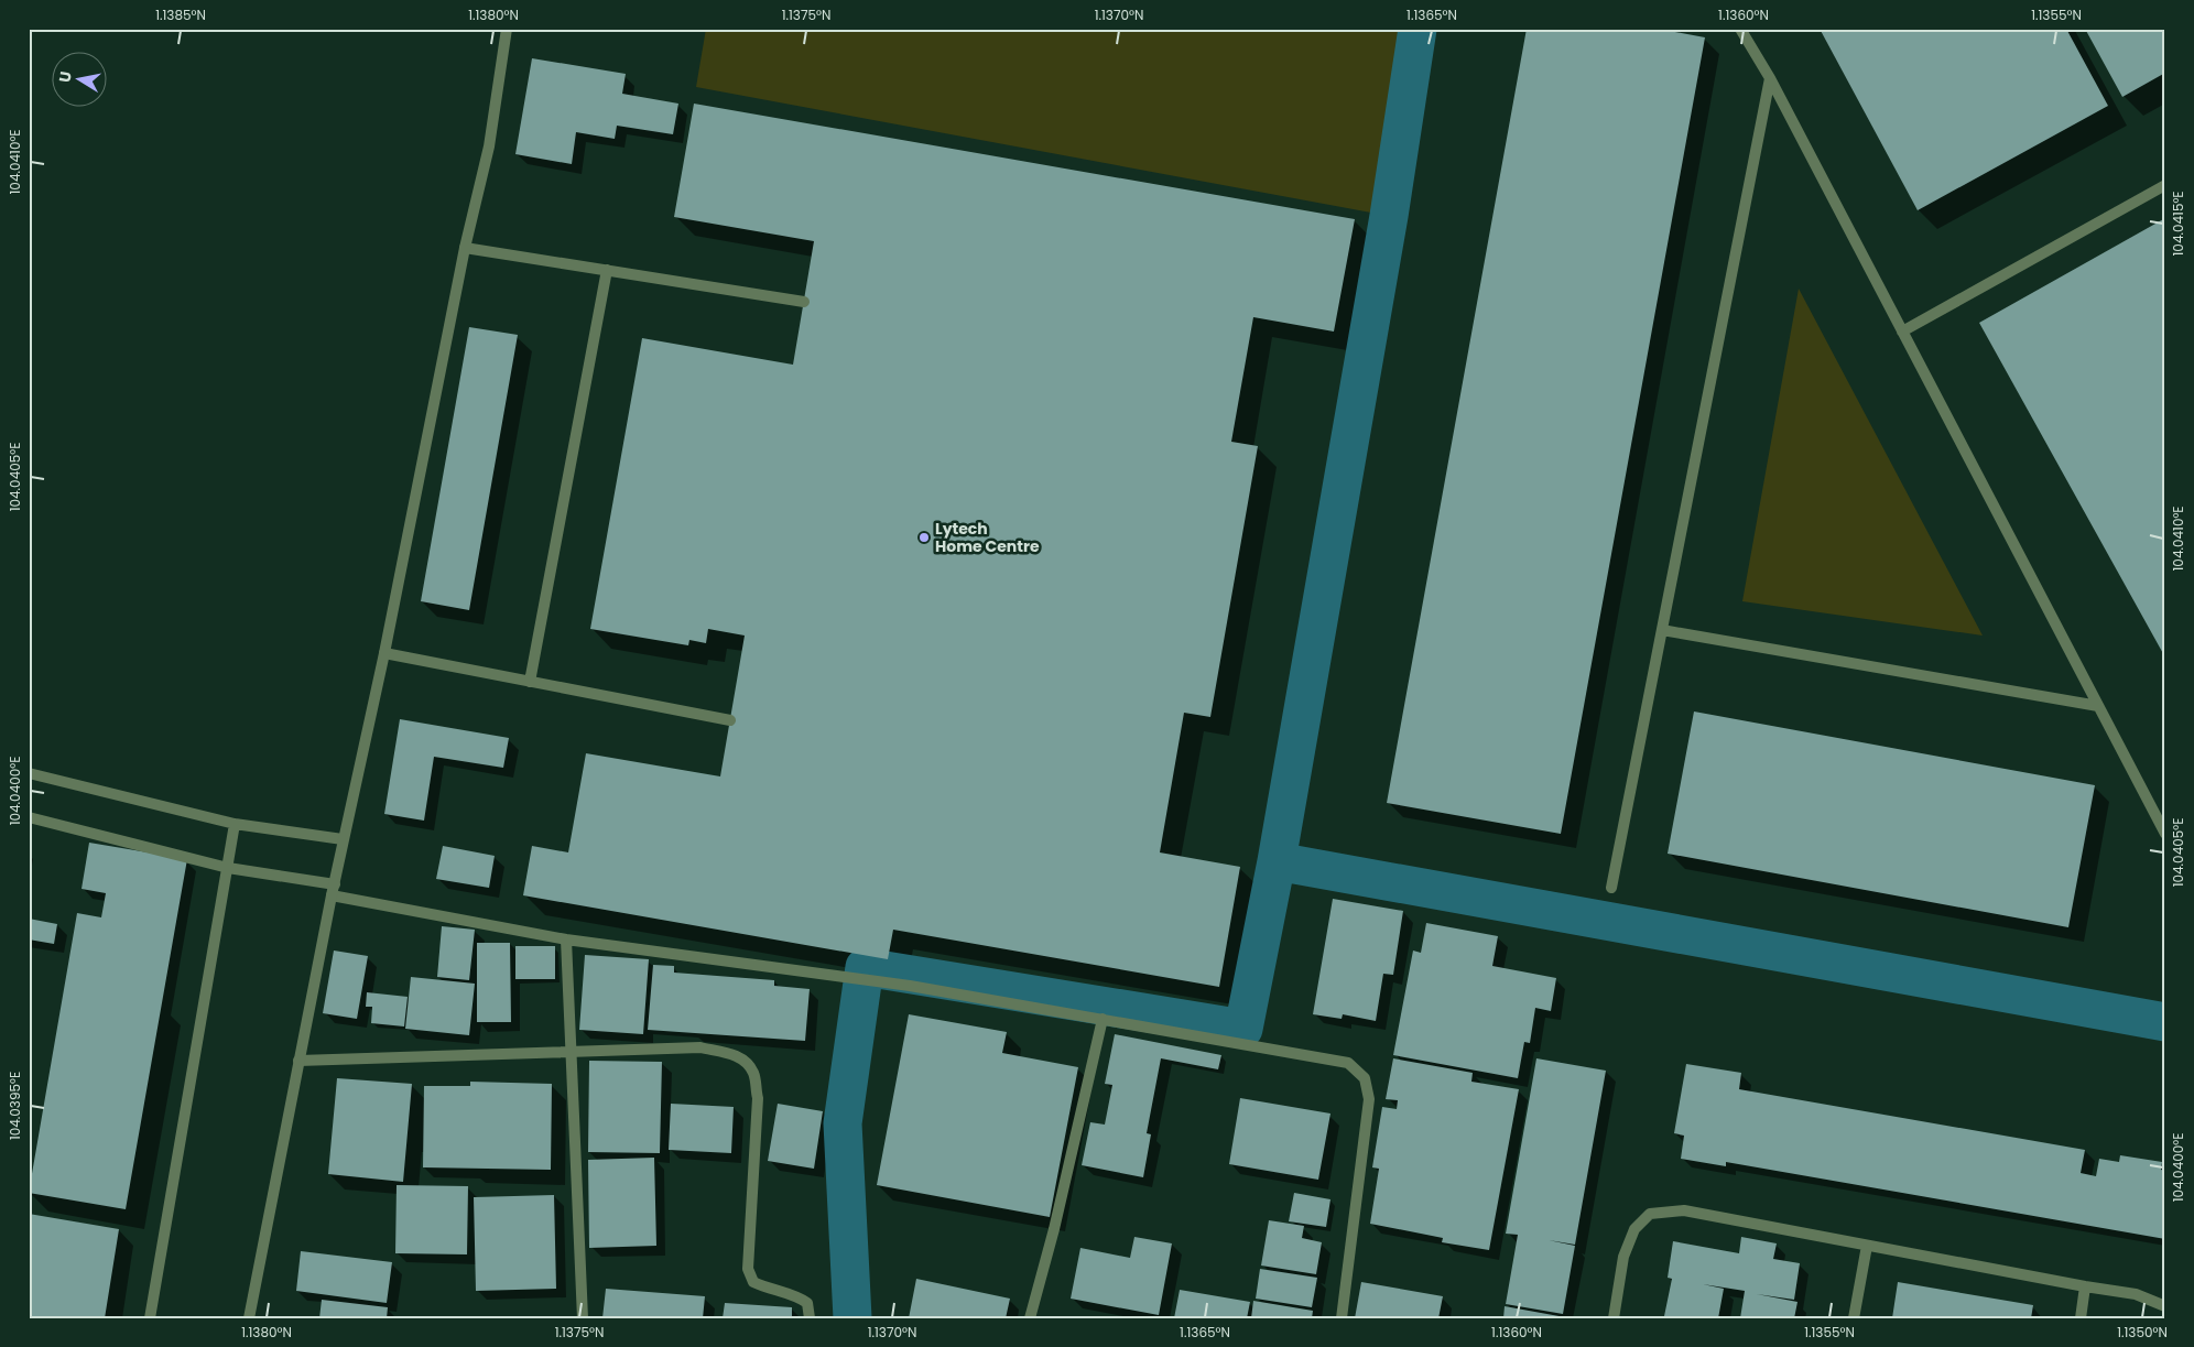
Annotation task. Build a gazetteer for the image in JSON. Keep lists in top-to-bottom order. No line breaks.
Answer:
{"places":["Lytech Home Centre"],"north":"left","coordinates":["1.1385°N","1.1380°N","1.1375°N","1.1370°N","1.1365°N","1.1360°N","1.1355°N","104.0410°E","104.0415°E","104.0405°E","104.0400°E","104.0395°E","1.1350°N"]}
